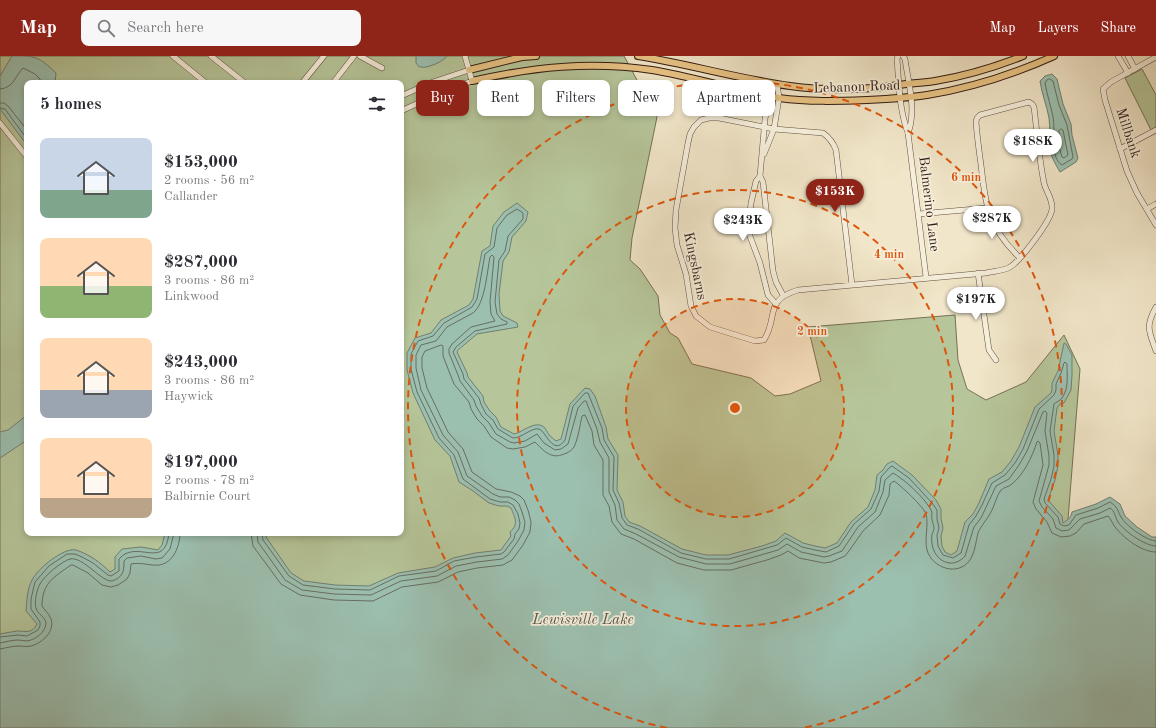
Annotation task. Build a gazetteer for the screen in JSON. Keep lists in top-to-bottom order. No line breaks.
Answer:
{"streets":{"main road":["Lebanon Road"],"street":["Millbank","Balmerino Lane","Kingsbarns"]},"crossings":[["Lebanon Road","Balmerino Lane"]],"water":["Lewisville Lake"],"page":{"header":"Map","search":"Search here","nav":["Map","Layers","Share"],"chip":["Buy","Rent","Filters","New","Apartment"],"heading":"5 homes","list":[{"name":"$153,000","note":"2 rooms · 56 m² · Callander"},{"name":"$287,000","note":"3 rooms · 86 m² · Linkwood"},{"name":"$243,000","note":"3 rooms · 86 m² · Haywick"},{"name":"$197,000","note":"2 rooms · 78 m² · Balbirnie Court"}],"price":["$188K","$153K","$287K","$243K","$197K"]},"rings":["6 min","4 min","2 min"]}
